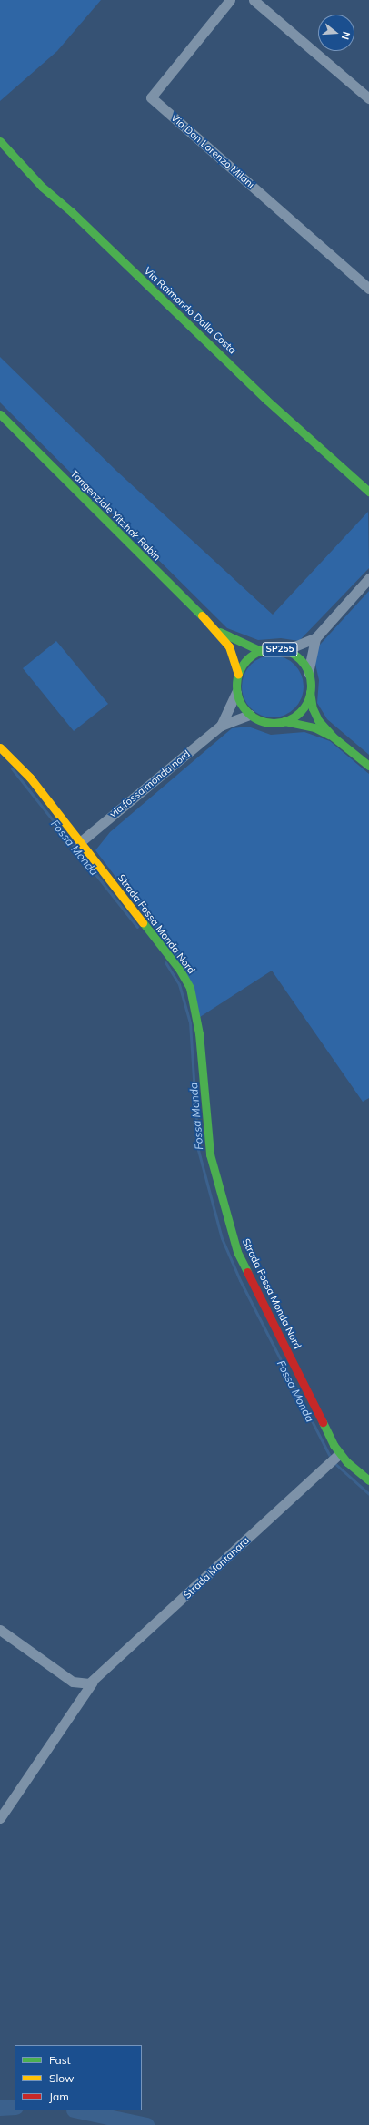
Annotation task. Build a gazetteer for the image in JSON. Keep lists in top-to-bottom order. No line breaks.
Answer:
{"streets":{"street":["Via Don Lorenzo Milani","Via Raimondo Dalla Costa","Tangenziale Yitzhak Rabin","SP255","via fossa monda nord","Strada Fossa Monda Nord","Strada Montanara"]},"crossings":[["Tangenziale Yitzhak Rabin","SP255"],["Tangenziale Yitzhak Rabin","via fossa monda nord"],["SP255","via fossa monda nord"],["via fossa monda nord","Strada Fossa Monda Nord"],["Strada Fossa Monda Nord","Strada Montanara"]],"water":["Fossa Monda"],"legend":["Fast","Slow","Jam"],"north":"right"}
